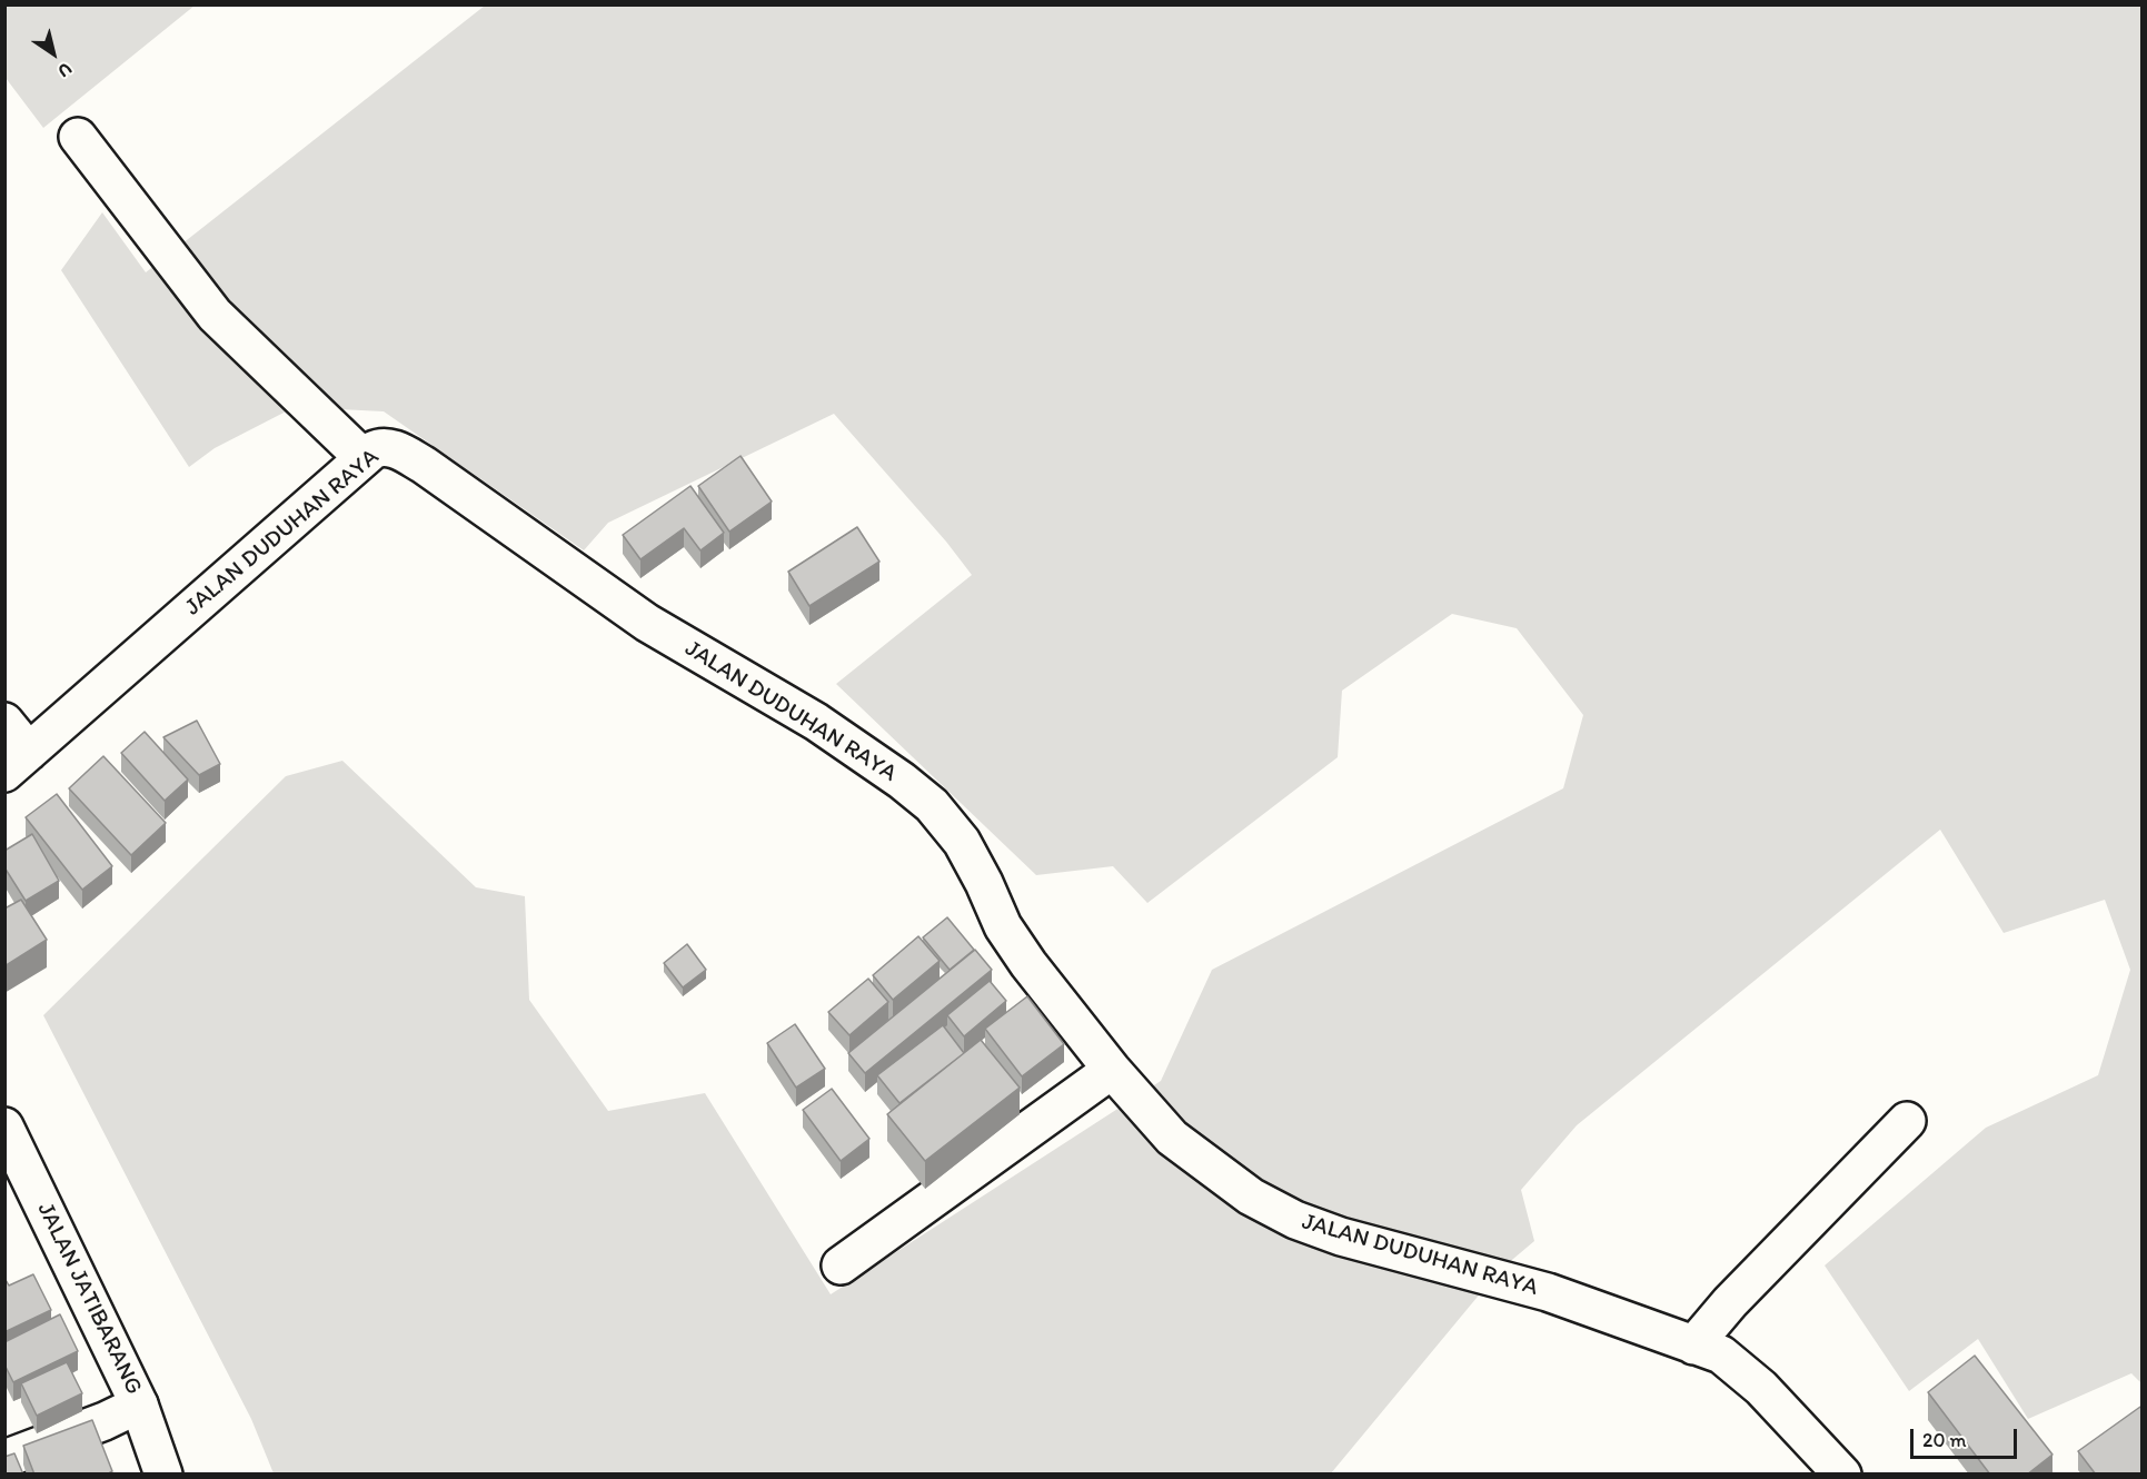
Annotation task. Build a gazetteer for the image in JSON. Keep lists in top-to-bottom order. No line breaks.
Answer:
{"streets":{"street":["JALAN DUDUHAN RAYA","JALAN JATIBARANG"]},"scale_bar":"20 m","north":"bottom right"}
